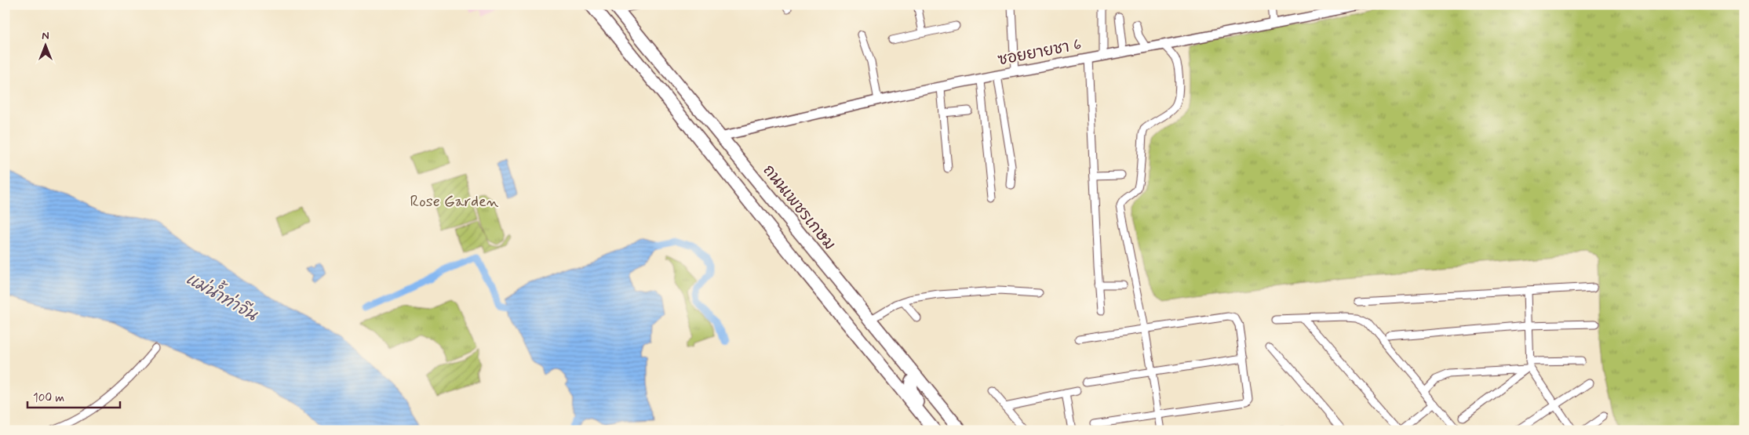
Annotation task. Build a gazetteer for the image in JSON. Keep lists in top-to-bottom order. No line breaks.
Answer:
{"streets":{"main road":["ถนนเพชรเกษม"],"street":["ซอยยายชา 6"]},"crossings":[["ซอยยายชา 6","ถนนเพชรเกษม"]],"water":["แม่น้ำท่าจีน"],"parks":["Rose Garden"],"scale_bar":"100 m","north":"top"}
